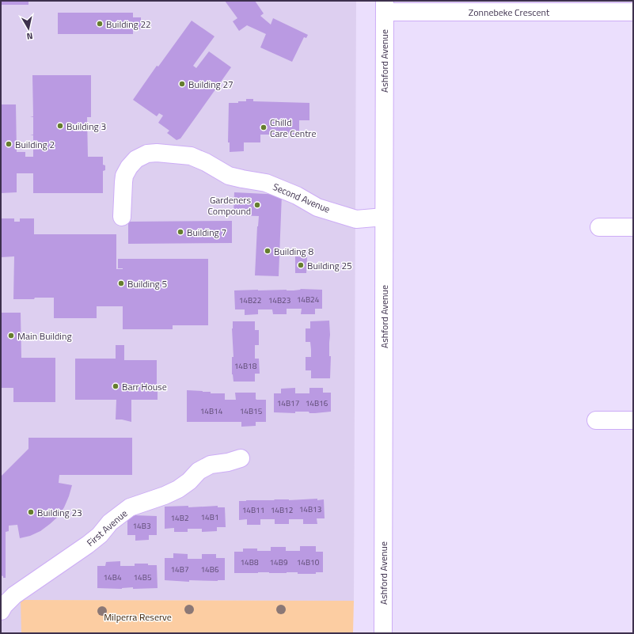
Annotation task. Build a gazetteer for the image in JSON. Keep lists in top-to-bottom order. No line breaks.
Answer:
{"streets":{"street":["Zonnebeke Crescent","Ashford Avenue","Second Avenue","First Avenue"]},"crossings":[["Zonnebeke Crescent","Ashford Avenue"],["Ashford Avenue","Second Avenue"]],"parks":["Milperra Reserve"],"places":["Building 22","Building 27","Building 3","Chilld Care Centre","Building 2","Gardeners Compound","Building 7","Building 8","Building 25","Building 5","Main Building","Barr House","Building 23"],"house_numbers":["14B24","14B22","14B23","14B18","14B17","14B16","14B14","14B15","14B13","14B11","14B12","14B1","14B2","14B3","14B8","14B9","14B10","14B7","14B6","14B4","14B5"],"north":"bottom"}
